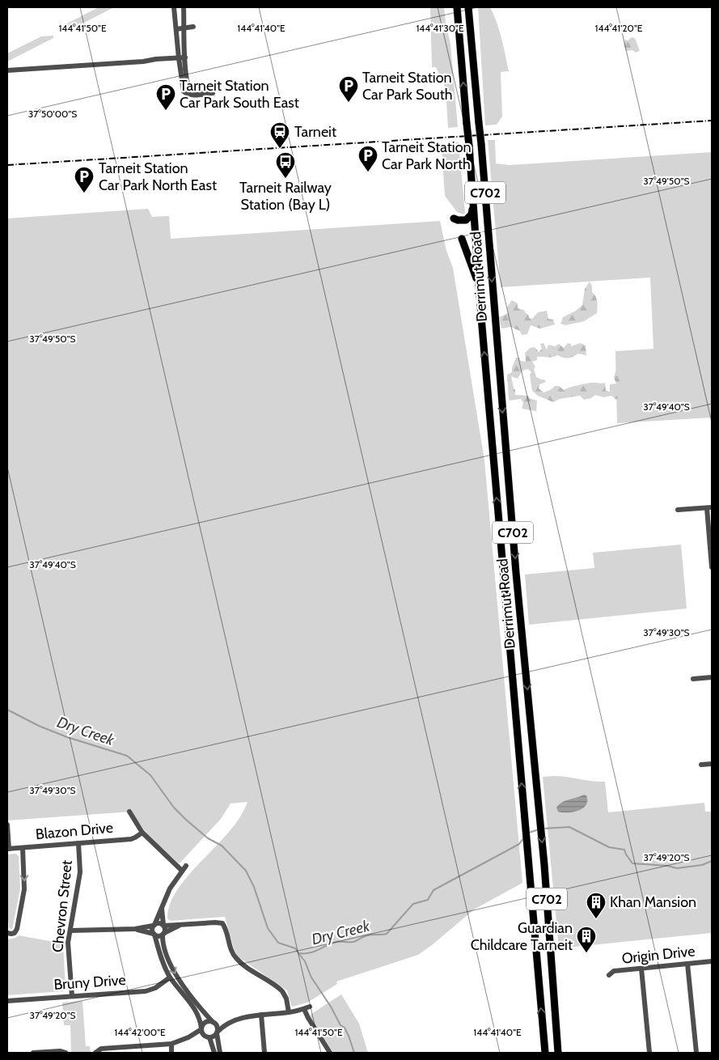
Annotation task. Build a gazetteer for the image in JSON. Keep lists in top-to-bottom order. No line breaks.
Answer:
{"streets":{"main road":["C702","Derrimut Road"],"street":["Blazon Drive","Chevron Street","Origin Drive","Bruny Drive"]},"crossings":[["Blazon Drive","Chevron Street"],["Chevron Street","Bruny Drive"]],"water":["Dry Creek"],"places":{"parking":["Tarneit Station Car Park South","Tarneit Station Car Park South East","Tarneit Station Car Park North","Tarneit Station Car Park North East"],"station":["Tarneit"],"bus stop":["Tarneit Railway Station (Bay L)"],"building":["Khan Mansion","Guardian Childcare Tarneit"]},"coordinates":["144°41'50\"E","144°41'40\"E","144°41'30\"E","144°41'20\"E","37°50'00\"S","37°49'50\"S","37°49'40\"S","37°49'30\"S","37°49'20\"S","144°42'00\"E"]}
